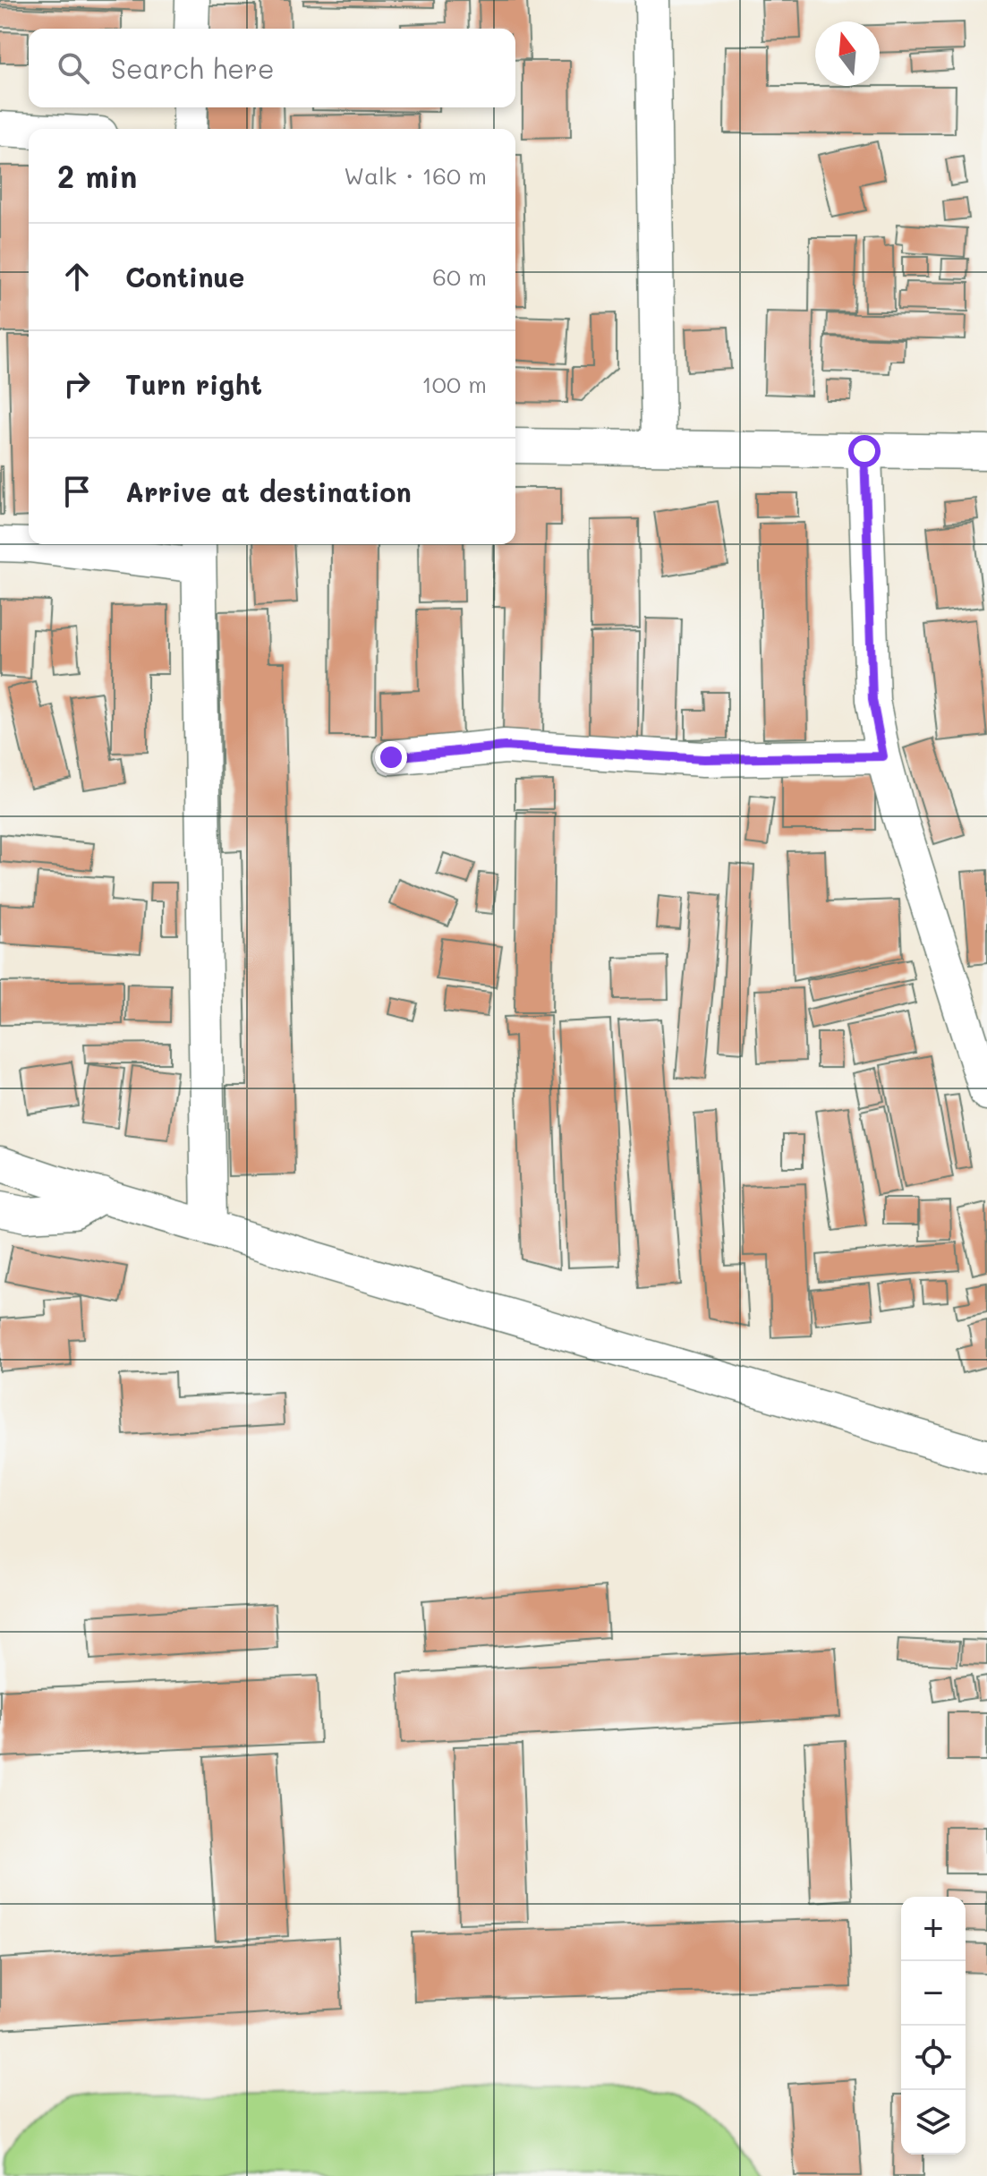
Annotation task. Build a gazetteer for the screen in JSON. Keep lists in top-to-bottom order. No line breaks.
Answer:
{"north":"top","page":{"search":"Search here","heading":["2 min","Walk · 160 m"],"list":[["Continue","60 m"],["Turn right","100 m"],"Arrive at destination"],"map_buttons":["+","−"]}}
